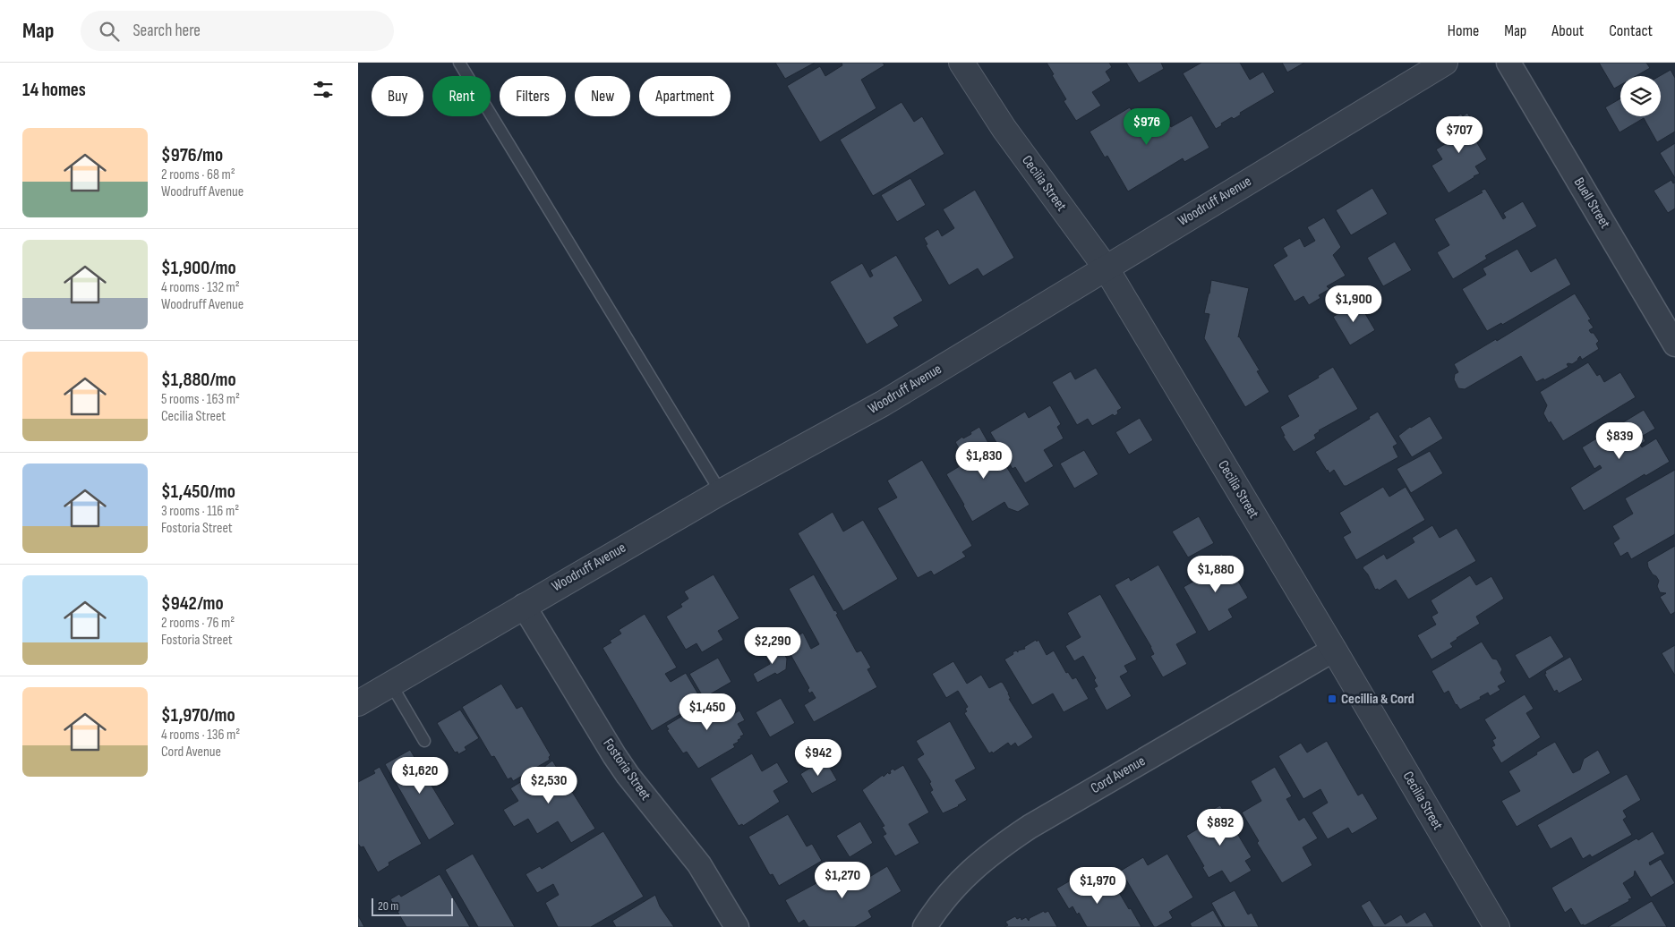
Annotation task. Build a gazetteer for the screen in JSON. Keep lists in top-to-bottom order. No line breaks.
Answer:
{"streets":{"street":["Cecilia Street","Woodruff Avenue","Buell Street","Fostoria Street","Cord Avenue"]},"crossings":[["Cecilia Street","Woodruff Avenue"],["Cecilia Street","Cord Avenue"],["Woodruff Avenue","Fostoria Street"]],"places":{"transit":["Cecillia & Cord"]},"scale_bar":"20 m","page":{"header":"Map","search":"Search here","nav":["Home","Map","About","Contact"],"heading":"14 homes","chip":["Buy","Rent","Filters","New","Apartment"],"price":["$976","$707","$1,900","$839","$1,830","$1,880","$2,290","$1,450","$942","$1,620","$2,530","$892","$1,270","$1,970"],"list":[{"name":"$976/mo","note":"2 rooms · 68 m² · Woodruff Avenue"},{"name":"$1,900/mo","note":"4 rooms · 132 m² · Woodruff Avenue"},{"name":"$1,880/mo","note":"5 rooms · 163 m² · Cecilia Street"},{"name":"$1,450/mo","note":"3 rooms · 116 m² · Fostoria Street"},{"name":"$942/mo","note":"2 rooms · 76 m² · Fostoria Street"},{"name":"$1,970/mo","note":"4 rooms · 136 m² · Cord Avenue"}],"scale":"20 m"}}
